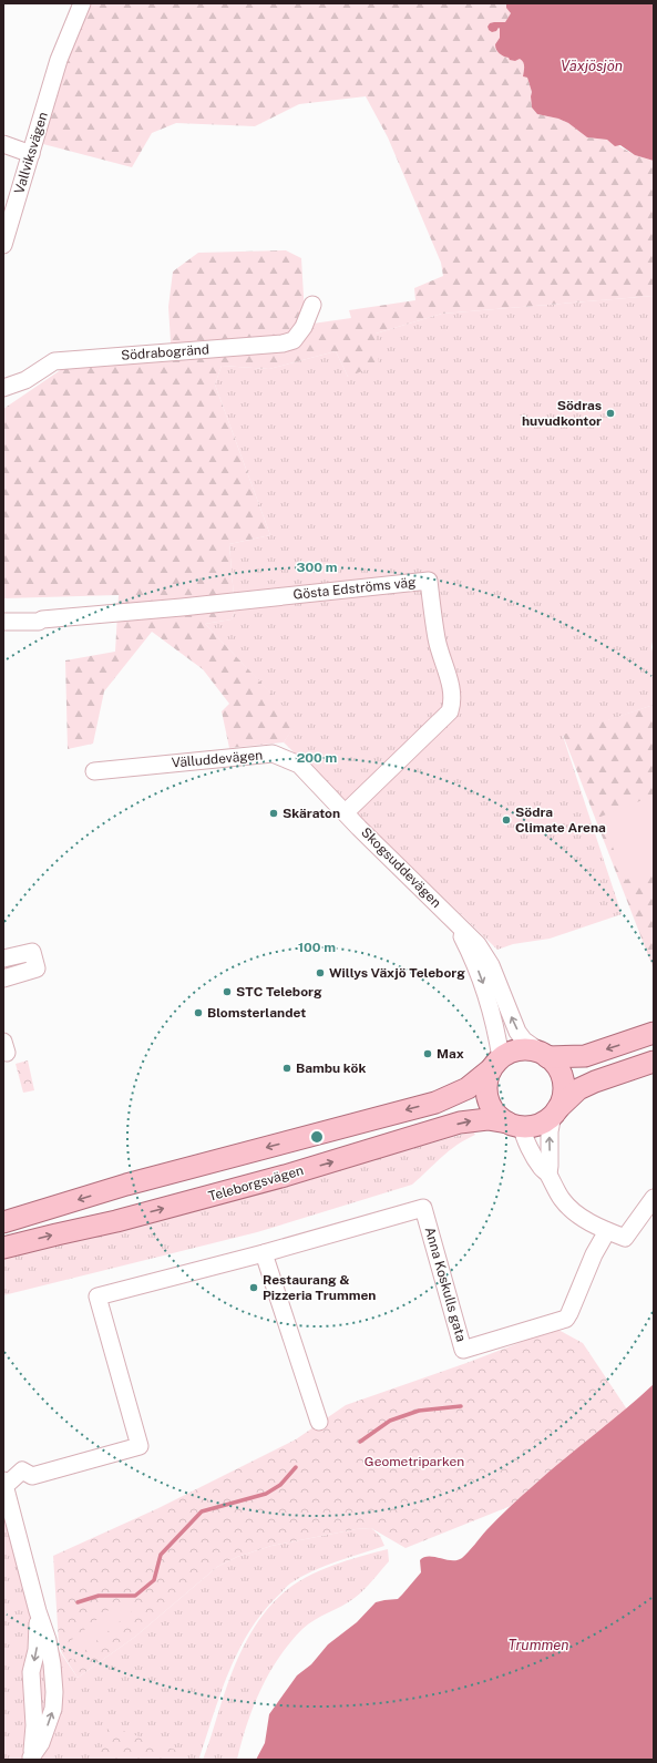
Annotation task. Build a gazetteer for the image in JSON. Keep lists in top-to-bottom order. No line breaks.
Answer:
{"streets":{"main road":["Teleborgsvägen"],"street":["Vallviksvägen","Södrabogränd","Gösta Edströms väg","Välluddevägen","Skogsuddevägen","Anna Koskulls gata"]},"crossings":[["Gösta Edströms väg","Välluddevägen"],["Gösta Edströms väg","Skogsuddevägen"],["Välluddevägen","Skogsuddevägen"],["Skogsuddevägen","Teleborgsvägen"]],"water":["Växjösjön","Trummen"],"parks":["Geometriparken"],"places":["Södras huvudkontor","Skäraton","Södra Climate Arena","Willys Växjö Teleborg","STC Teleborg","Blomsterlandet","Max","Bambu kök","Restaurang & Pizzeria Trummen"],"rings":["300 m","200 m","100 m"]}
